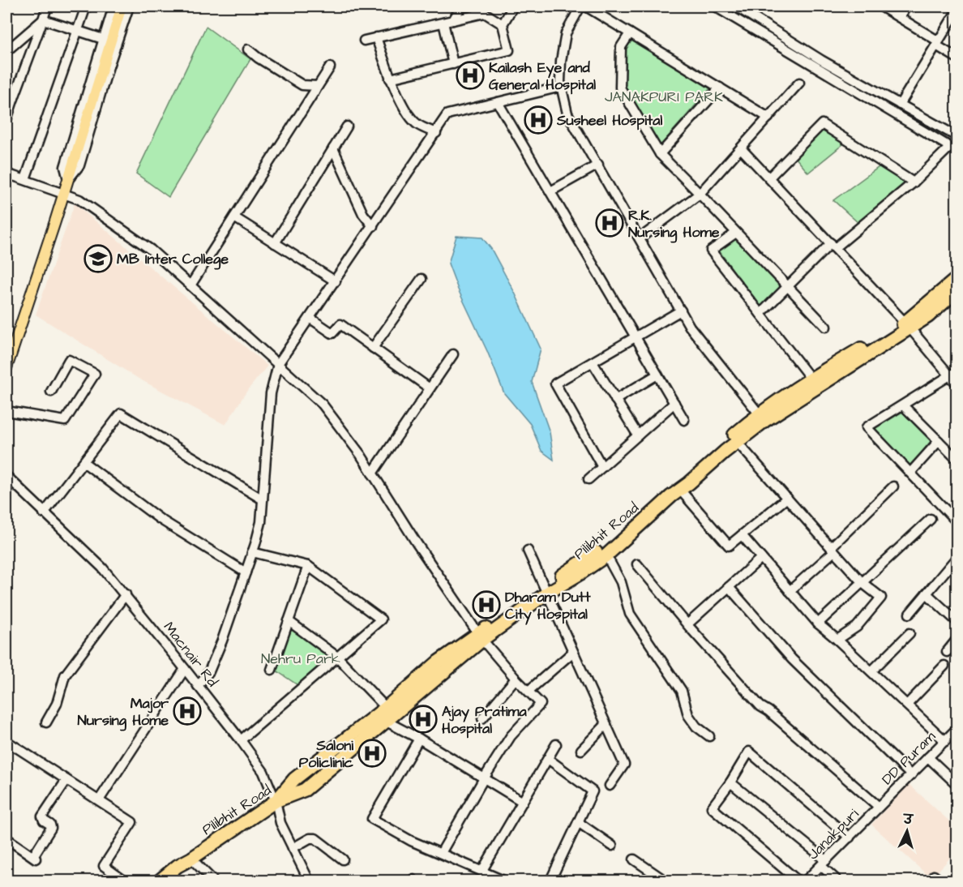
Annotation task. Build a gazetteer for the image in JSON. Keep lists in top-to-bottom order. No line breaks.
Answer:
{"streets":{"highway":["Pilibhit Road"],"street":["Macnair Rd","DD Puram","Janakpuri"]},"crossings":[["Pilibhit Road","Macnair Rd"],["DD Puram","Janakpuri"]],"parks":["JANAKPURI PARK","Nehru Park"],"places":{"hospital":["Kailash Eye and General Hospital","Susheel Hospital","R.K. Nursing Home","Dharam Dutt City Hospital","Major Nursing Home","Ajay Pratima Hospital","Saloni Policlinic"],"school or university":["MB Inter College"]},"north":"top"}
